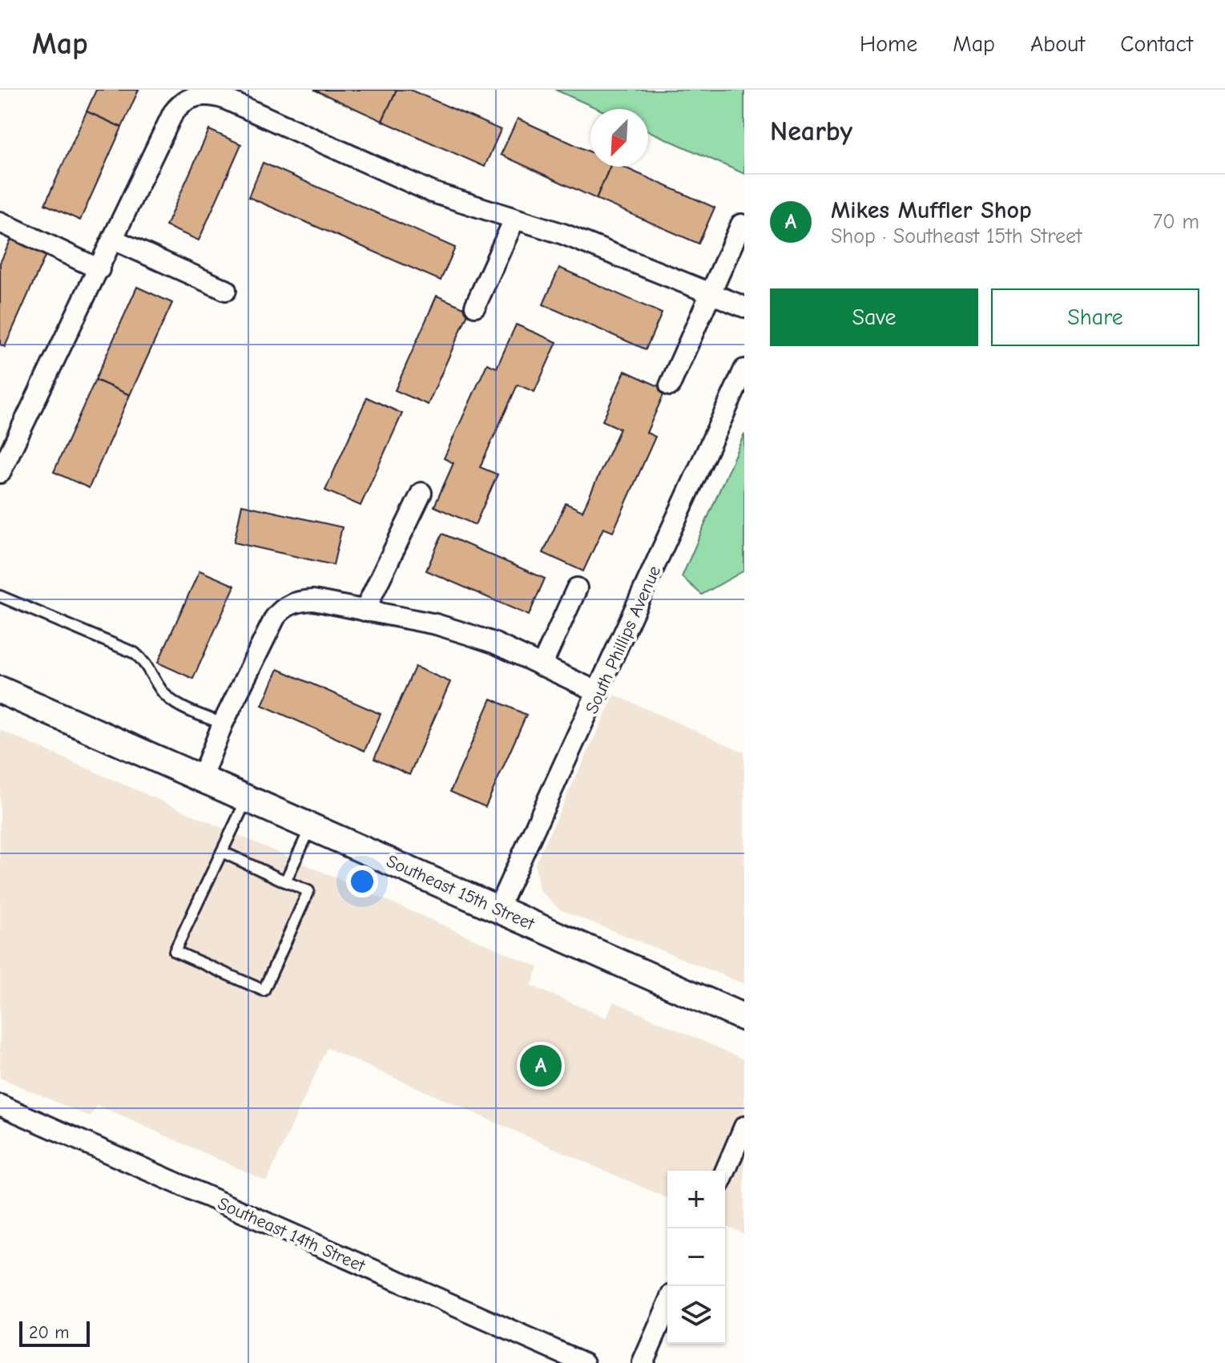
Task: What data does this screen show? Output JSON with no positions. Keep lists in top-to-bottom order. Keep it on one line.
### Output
{"streets":{"main road":["Southeast 15th Street"],"street":["South Phillips Avenue","Southeast 14th Street"]},"crossings":[["South Phillips Avenue","Southeast 15th Street"]],"scale_bar":"20 m","north":"bottom left","page":{"header":"Map","nav":["Home","Map","About","Contact"],"heading":"Nearby","list":[{"mark":"A","name":"Mikes Muffler Shop","note":"Shop · Southeast 15th Street","value":"70 m"}],"buttons":["Save","Share"],"pins":"A","map_buttons":["+","−"],"scale":"20 m"}}
